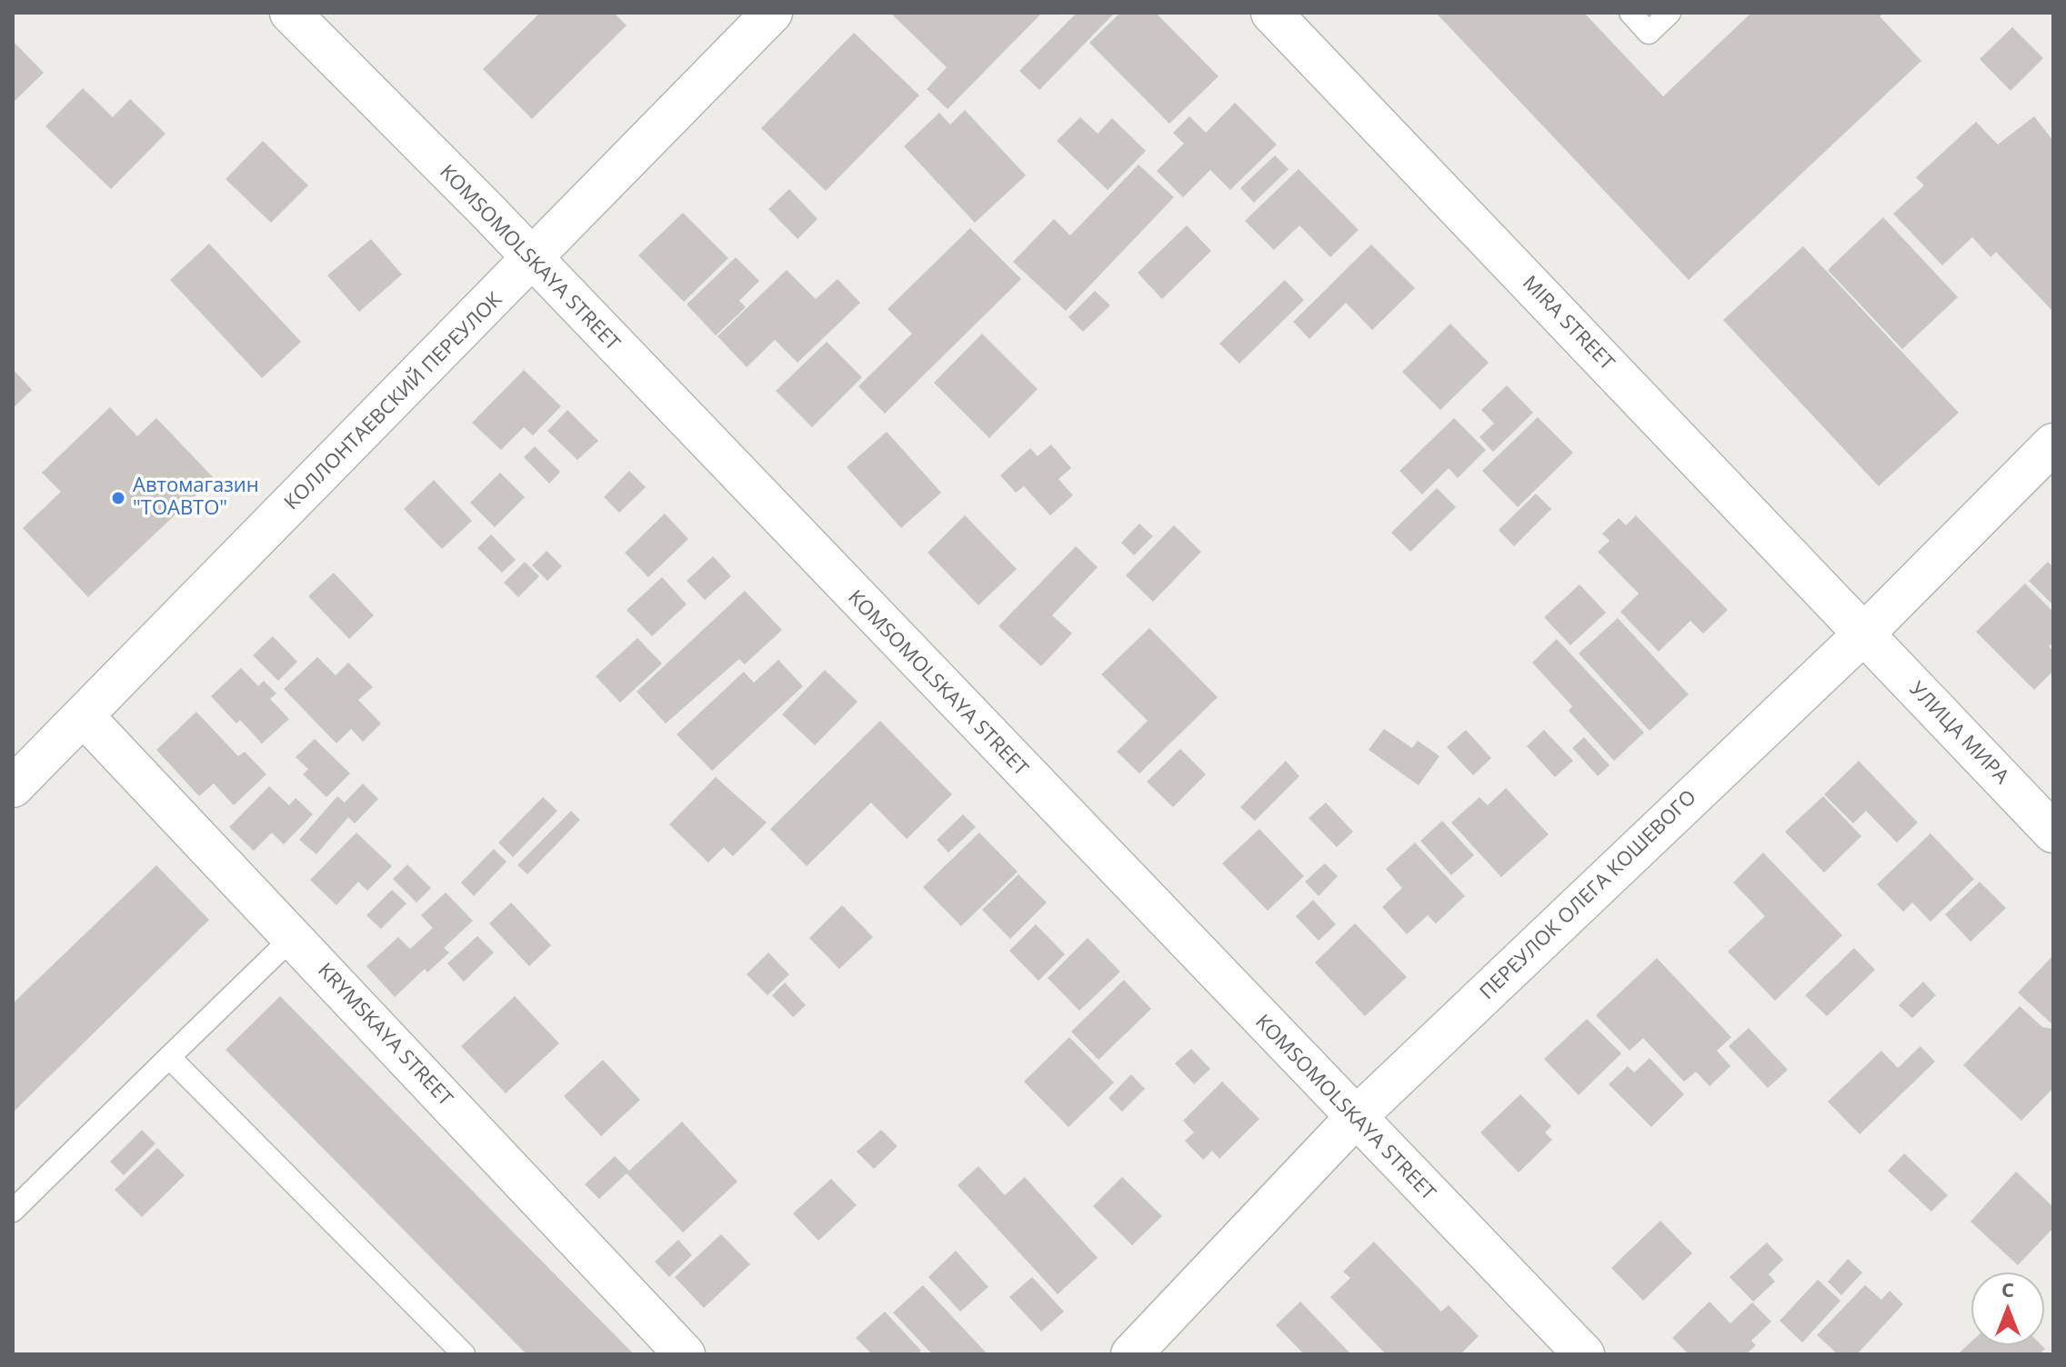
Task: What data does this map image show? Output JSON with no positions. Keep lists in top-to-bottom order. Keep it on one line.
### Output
{"streets":{"street":["KOMSOMOLSKAYA STREET","MIRA STREET","КОЛЛОНТАЕВСКИЙ ПЕРЕУЛОК","УЛИЦА МИРА","ПЕРЕУЛОК ОЛЕГА КОШЕВОГО","KRYMSKAYA STREET"]},"crossings":[["KOMSOMOLSKAYA STREET","КОЛЛОНТАЕВСКИЙ ПЕРЕУЛОК"],["KOMSOMOLSKAYA STREET","ПЕРЕУЛОК ОЛЕГА КОШЕВОГО"],["MIRA STREET","УЛИЦА МИРА"],["MIRA STREET","ПЕРЕУЛОК ОЛЕГА КОШЕВОГО"],["КОЛЛОНТАЕВСКИЙ ПЕРЕУЛОК","KRYMSKAYA STREET"],["УЛИЦА МИРА","ПЕРЕУЛОК ОЛЕГА КОШЕВОГО"]],"places":["Автомагазин \"ТОАВТО\""],"north":"top"}
